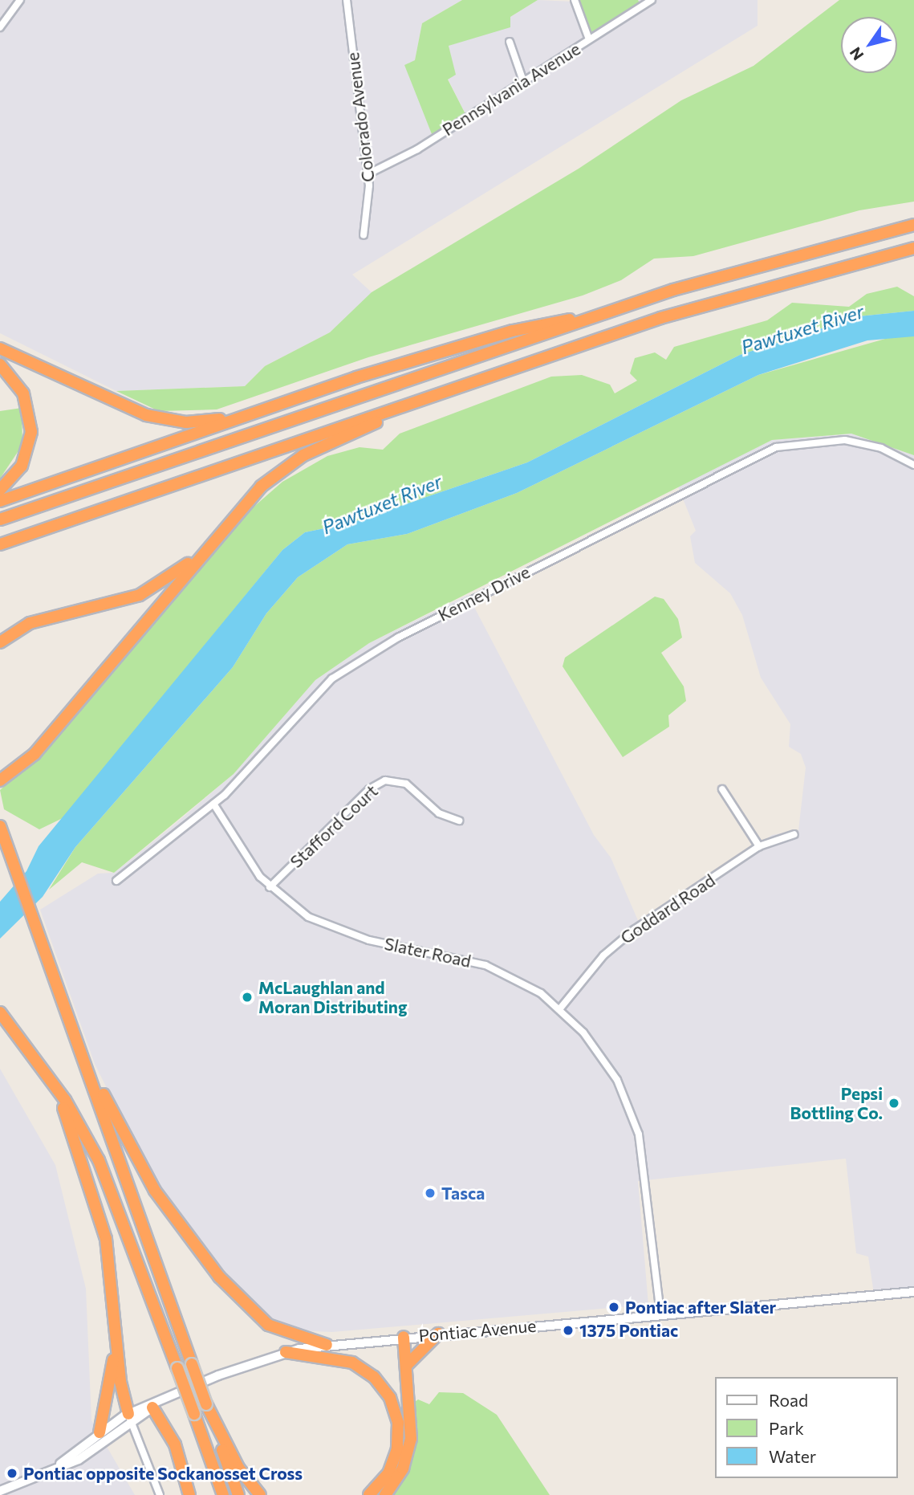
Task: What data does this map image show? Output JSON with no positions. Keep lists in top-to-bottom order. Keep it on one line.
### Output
{"streets":{"main road":["Pontiac Avenue"],"street":["Pennsylvania Avenue","Colorado Avenue","Kenney Drive","Stafford Court","Goddard Road","Slater Road"]},"crossings":[["Pennsylvania Avenue","Colorado Avenue"],["Kenney Drive","Slater Road"],["Stafford Court","Slater Road"],["Goddard Road","Slater Road"],["Slater Road","Pontiac Avenue"]],"water":["Pawtuxet River"],"places":["McLaughlan and Moran Distributing","Pepsi Bottling Co.","Tasca","Pontiac after Slater","1375 Pontiac","Pontiac opposite Sockanosset Cross"],"legend":["Road","Park","Water"],"north":"bottom left"}
